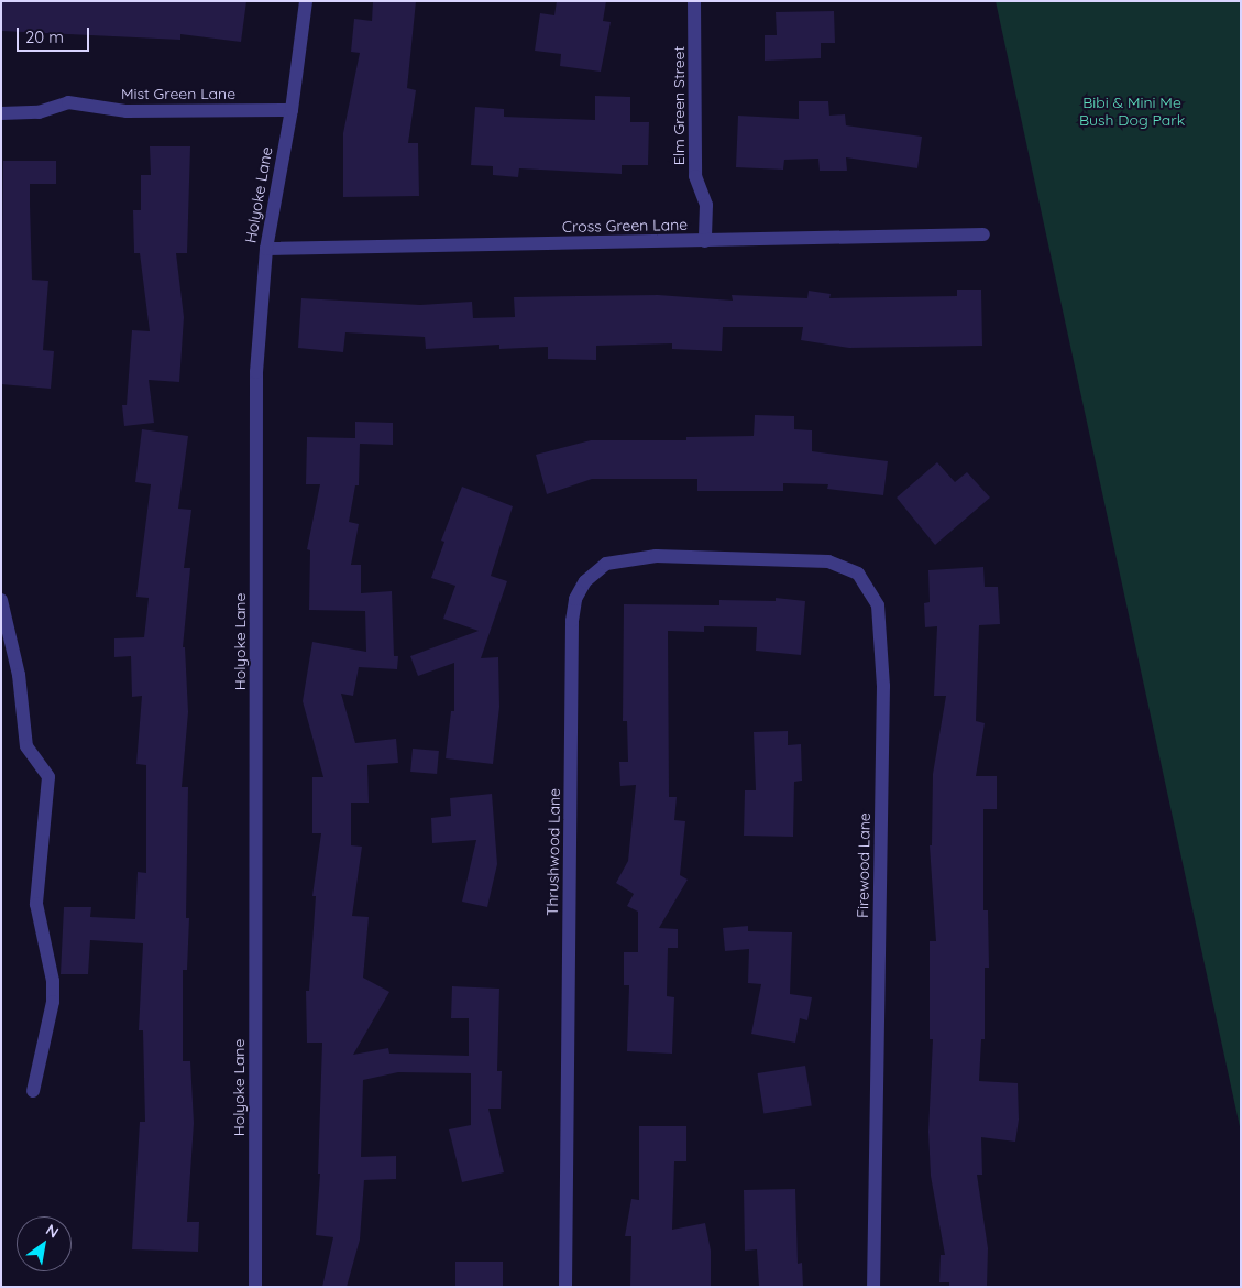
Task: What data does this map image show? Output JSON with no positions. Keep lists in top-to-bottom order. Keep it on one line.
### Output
{"streets":{"street":["Mist Green Lane","Elm Green Street","Holyoke Lane","Cross Green Lane","Thrushwood Lane","Firewood Lane"]},"crossings":[["Mist Green Lane","Holyoke Lane"],["Elm Green Street","Cross Green Lane"],["Holyoke Lane","Cross Green Lane"],["Thrushwood Lane","Firewood Lane"]],"parks":["Bibi & Mini Me Bush Dog Park"],"scale_bar":"20 m","north":"top right"}
